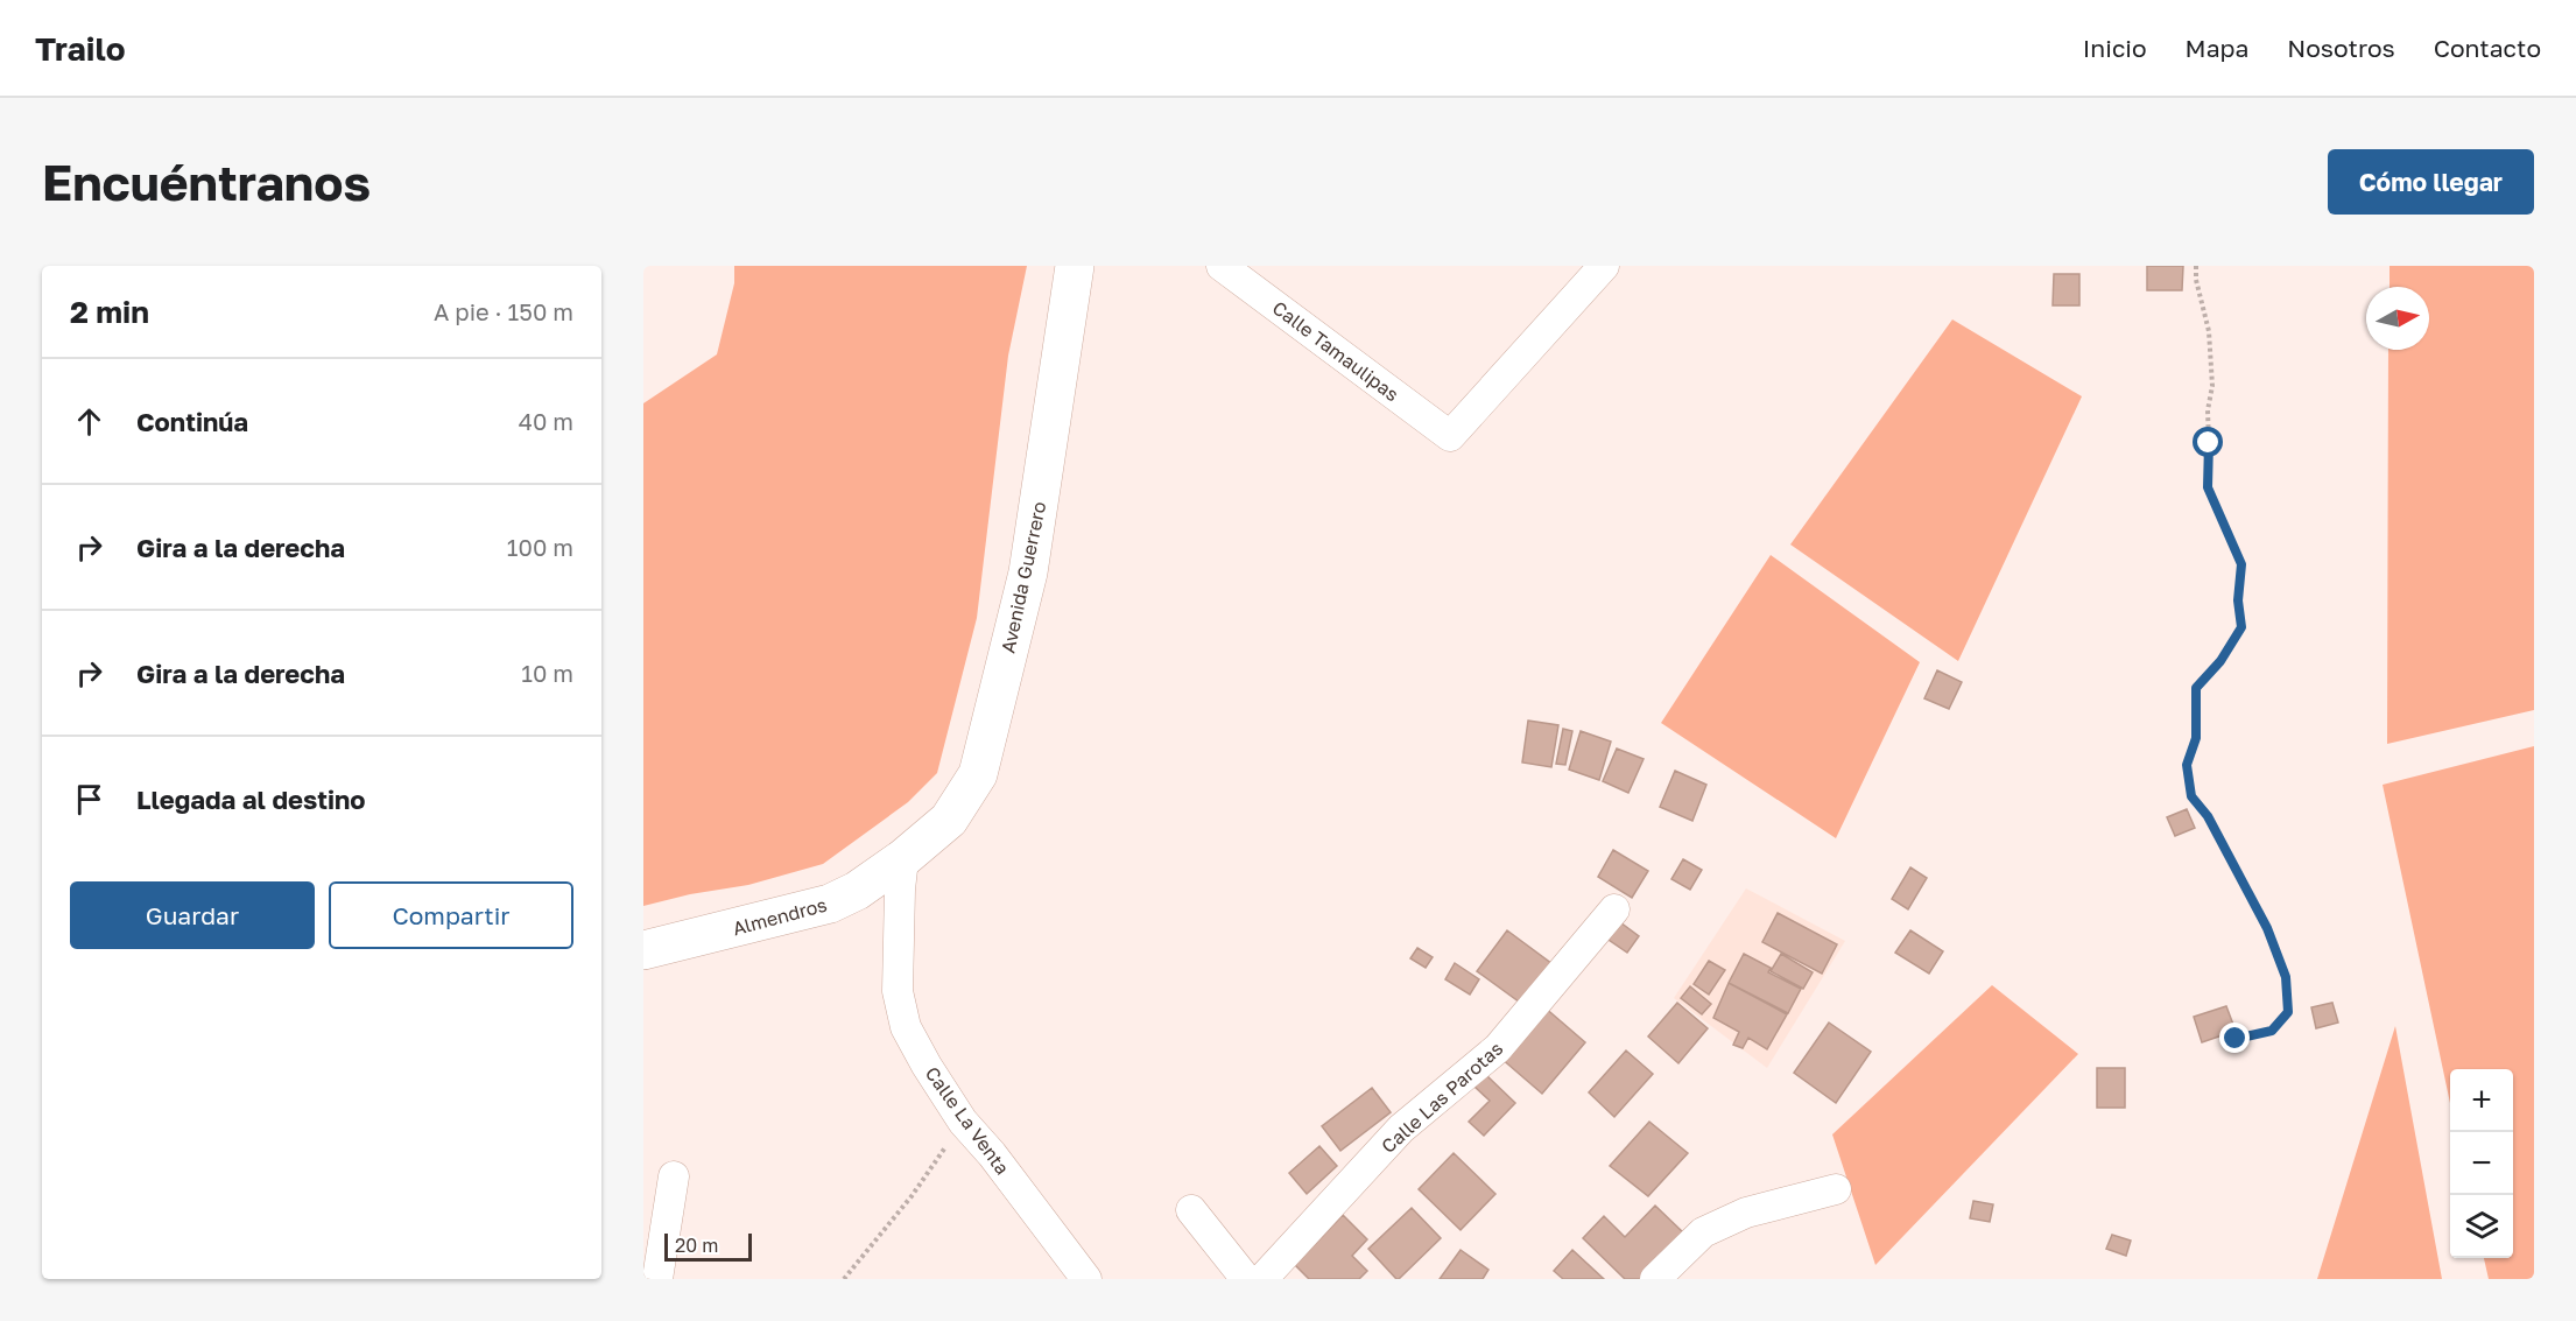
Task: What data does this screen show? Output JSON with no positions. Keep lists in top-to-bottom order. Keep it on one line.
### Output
{"streets":{"street":["Calle Tamaulipas","Avenida Guerrero","Almendros","Calle Las Parotas","Calle La Venta"]},"crossings":[["Avenida Guerrero","Almendros"],["Avenida Guerrero","Calle La Venta"],["Almendros","Calle La Venta"]],"scale_bar":"20 m","north":"right","page":{"header":"Trailo","nav":["Inicio","Mapa","Nosotros","Contacto"],"buttons":["Cómo llegar",["Guardar","Compartir"]],"title":"Encuéntranos","heading":["2 min","A pie · 150 m"],"list":[["Continúa","40 m"],["Gira a la derecha","100 m"],["Gira a la derecha","10 m"],"Llegada al destino"],"map_buttons":["+","−"],"scale":"20 m"}}
